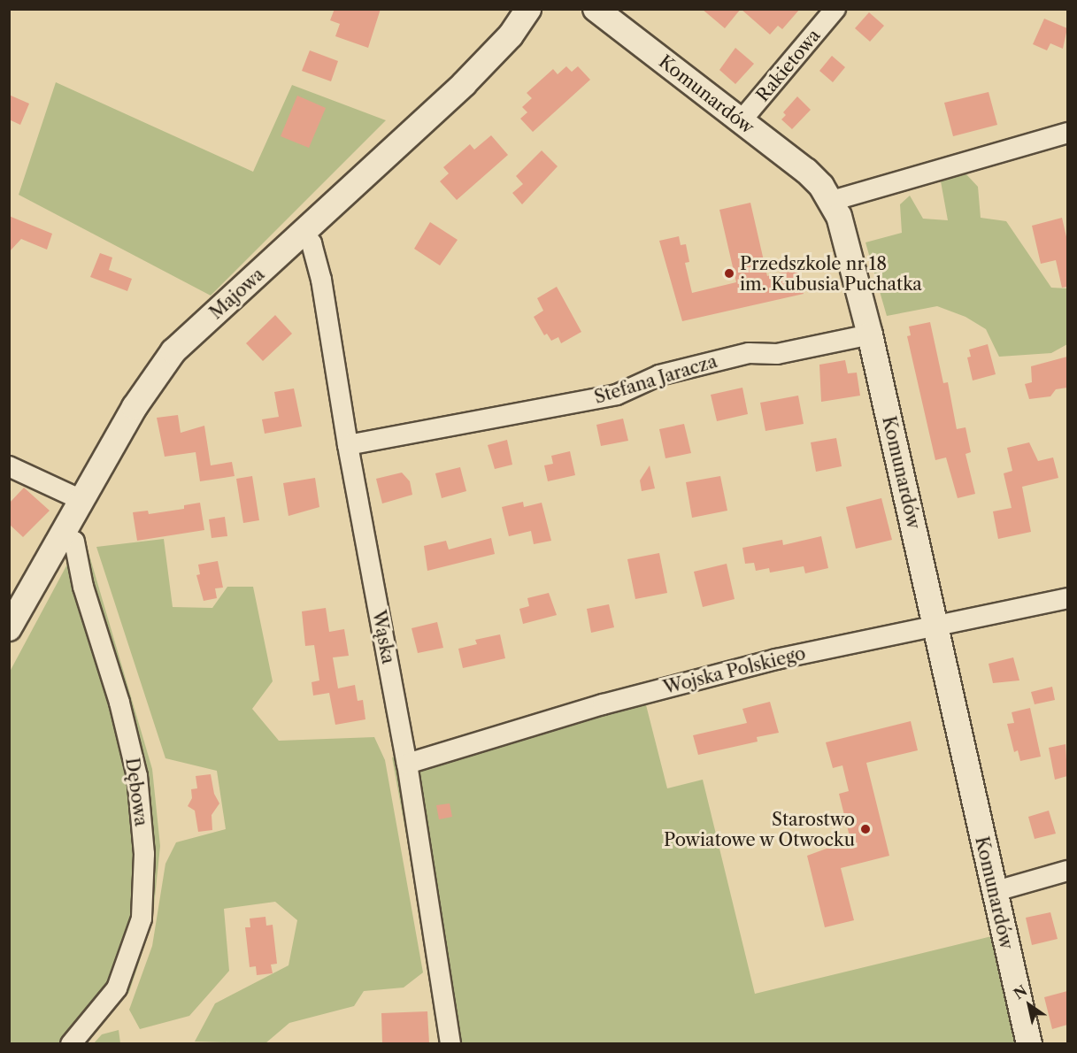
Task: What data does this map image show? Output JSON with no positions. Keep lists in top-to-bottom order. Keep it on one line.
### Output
{"streets":{"street":["Rakietowa","Komunardów","Majowa","Stefana Jaracza","Wąska","Wojska Polskiego","Dębowa"]},"crossings":[["Rakietowa","Komunardów"],["Komunardów","Stefana Jaracza"],["Komunardów","Wojska Polskiego"],["Majowa","Wąska"],["Majowa","Dębowa"],["Stefana Jaracza","Wąska"],["Wąska","Wojska Polskiego"]],"places":["Przedszkole nr 18 im. Kubusia Puchatka","Starostwo Powiatowe w Otwocku"],"north":"top left"}
